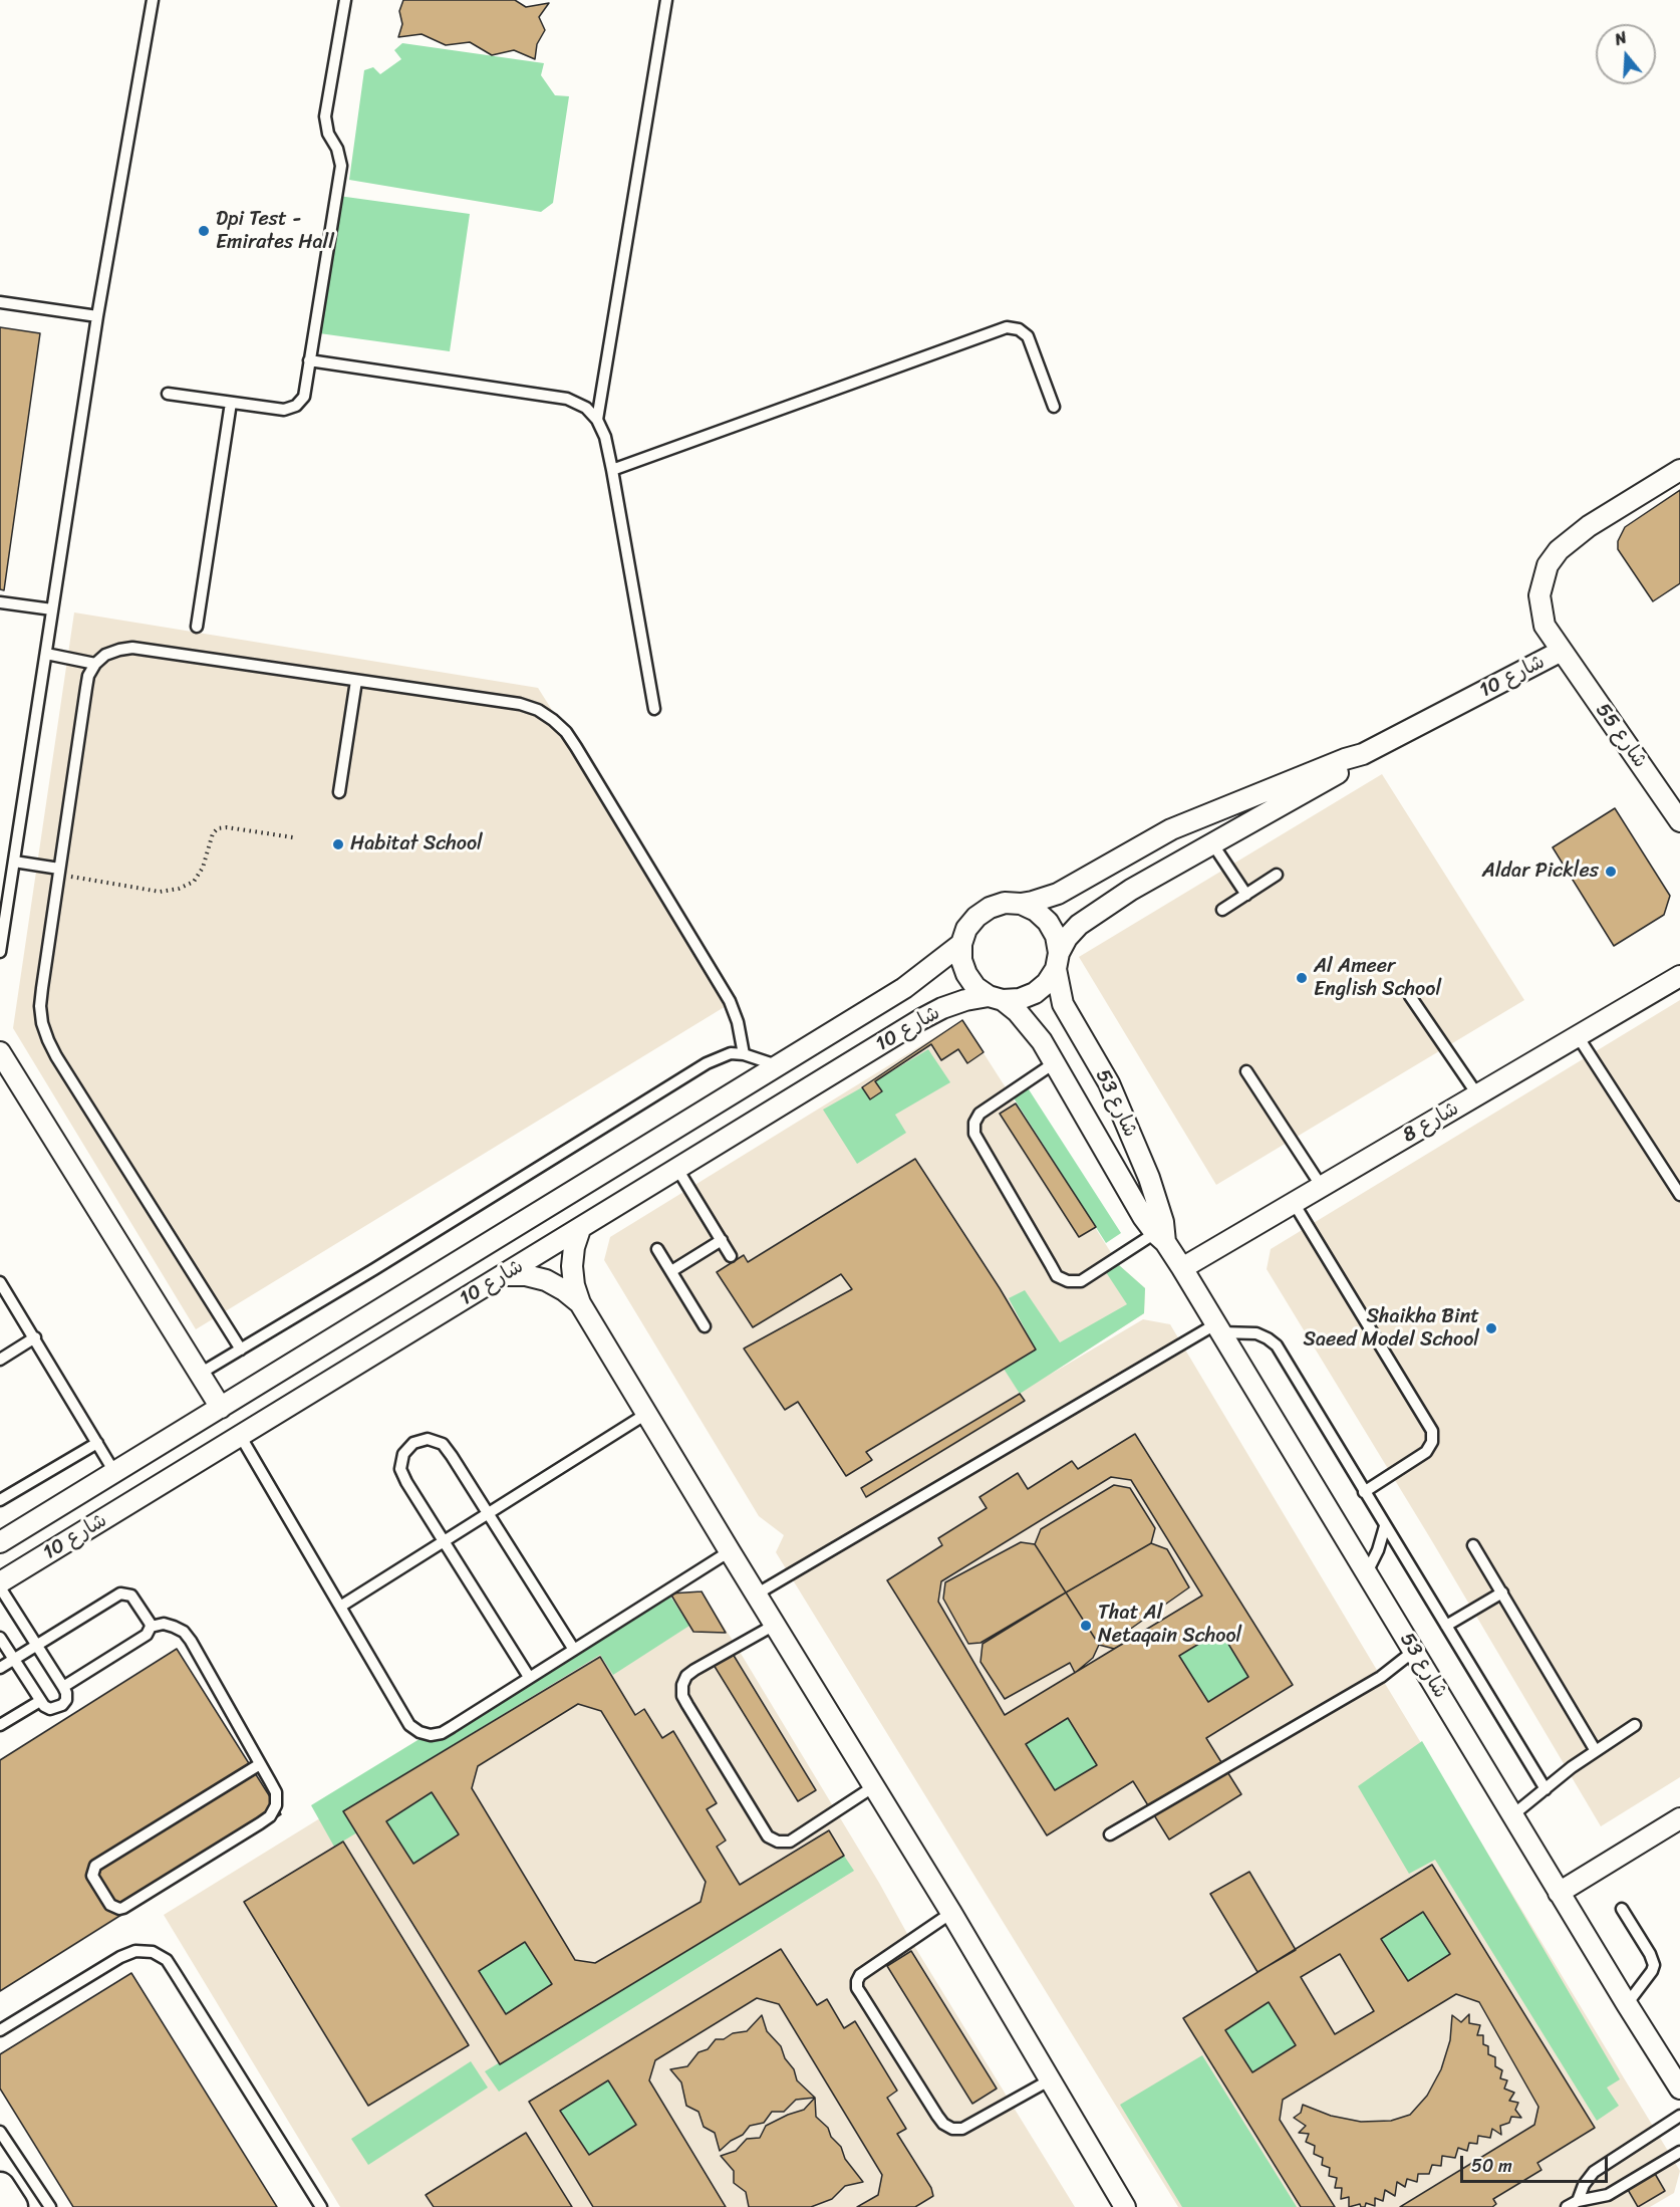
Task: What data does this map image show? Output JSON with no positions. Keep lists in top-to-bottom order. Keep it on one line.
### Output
{"streets":{"street":["شارع 10","شارع 55","شارع 53","شارع 8"]},"crossings":[["شارع 10","شارع 55"],["شارع 10","شارع 53"],["شارع 53","شارع 8"]],"places":["Dpi Test - Emirates Hall","Habitat School","Aldar Pickles","Al Ameer English School","Shaikha Bint Saeed Model School","That Al Netaqain School"],"scale_bar":"50 m","north":"top"}
